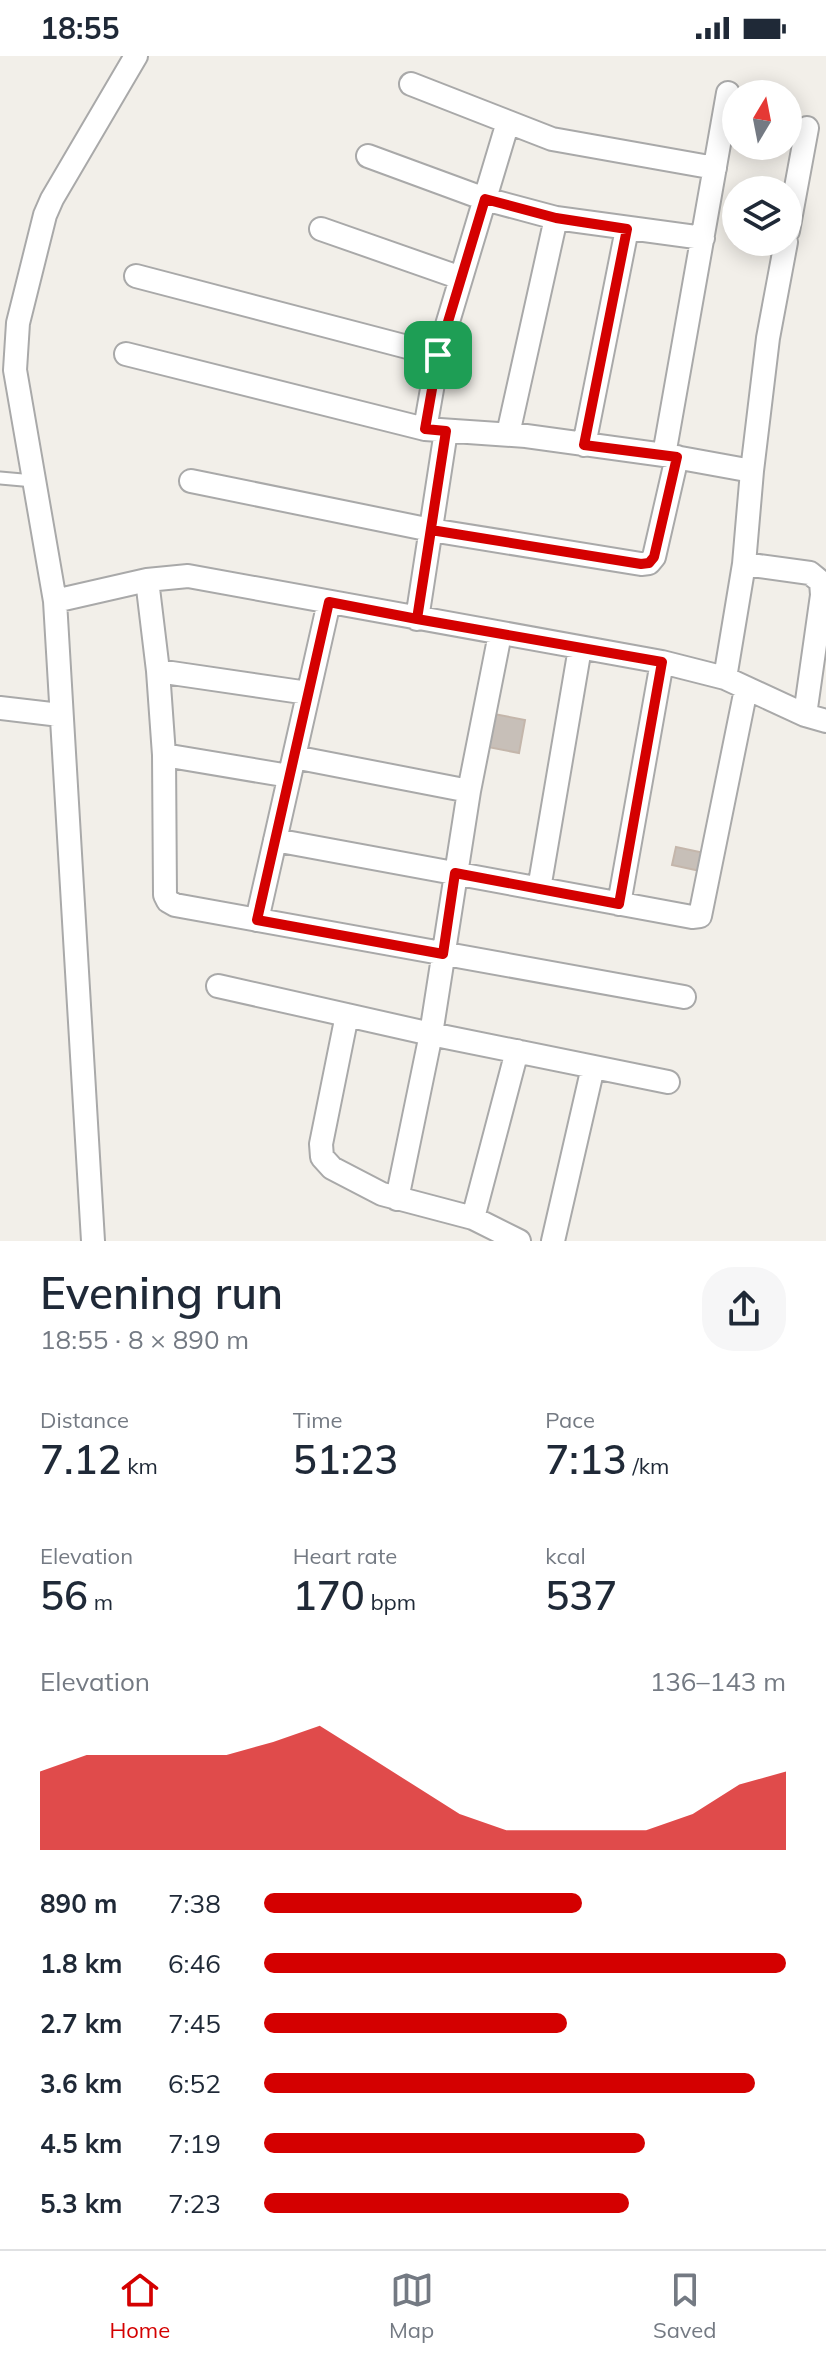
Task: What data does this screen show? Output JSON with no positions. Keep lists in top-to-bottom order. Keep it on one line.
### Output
{"north":"top","page":{"status":"18:55","heading":["Evening run","18:55 · 8 × 890 m"],"stats":[["Distance","7.12 km"],["Time","51:23"],["Pace","7:13 /km"],["Elevation","56 m"],["Heart rate","170 bpm"],["kcal","537"]],"chart":["Elevation","136–143 m"],"list":[{"name":"890 m","note":"7:38"},{"name":"1.8 km","note":"6:46"},{"name":"2.7 km","note":"7:45"},{"name":"3.6 km","note":"6:52"},{"name":"4.5 km","note":"7:19"},{"name":"5.3 km","note":"7:23"}],"tabs":["Home","Map","Saved"]}}
